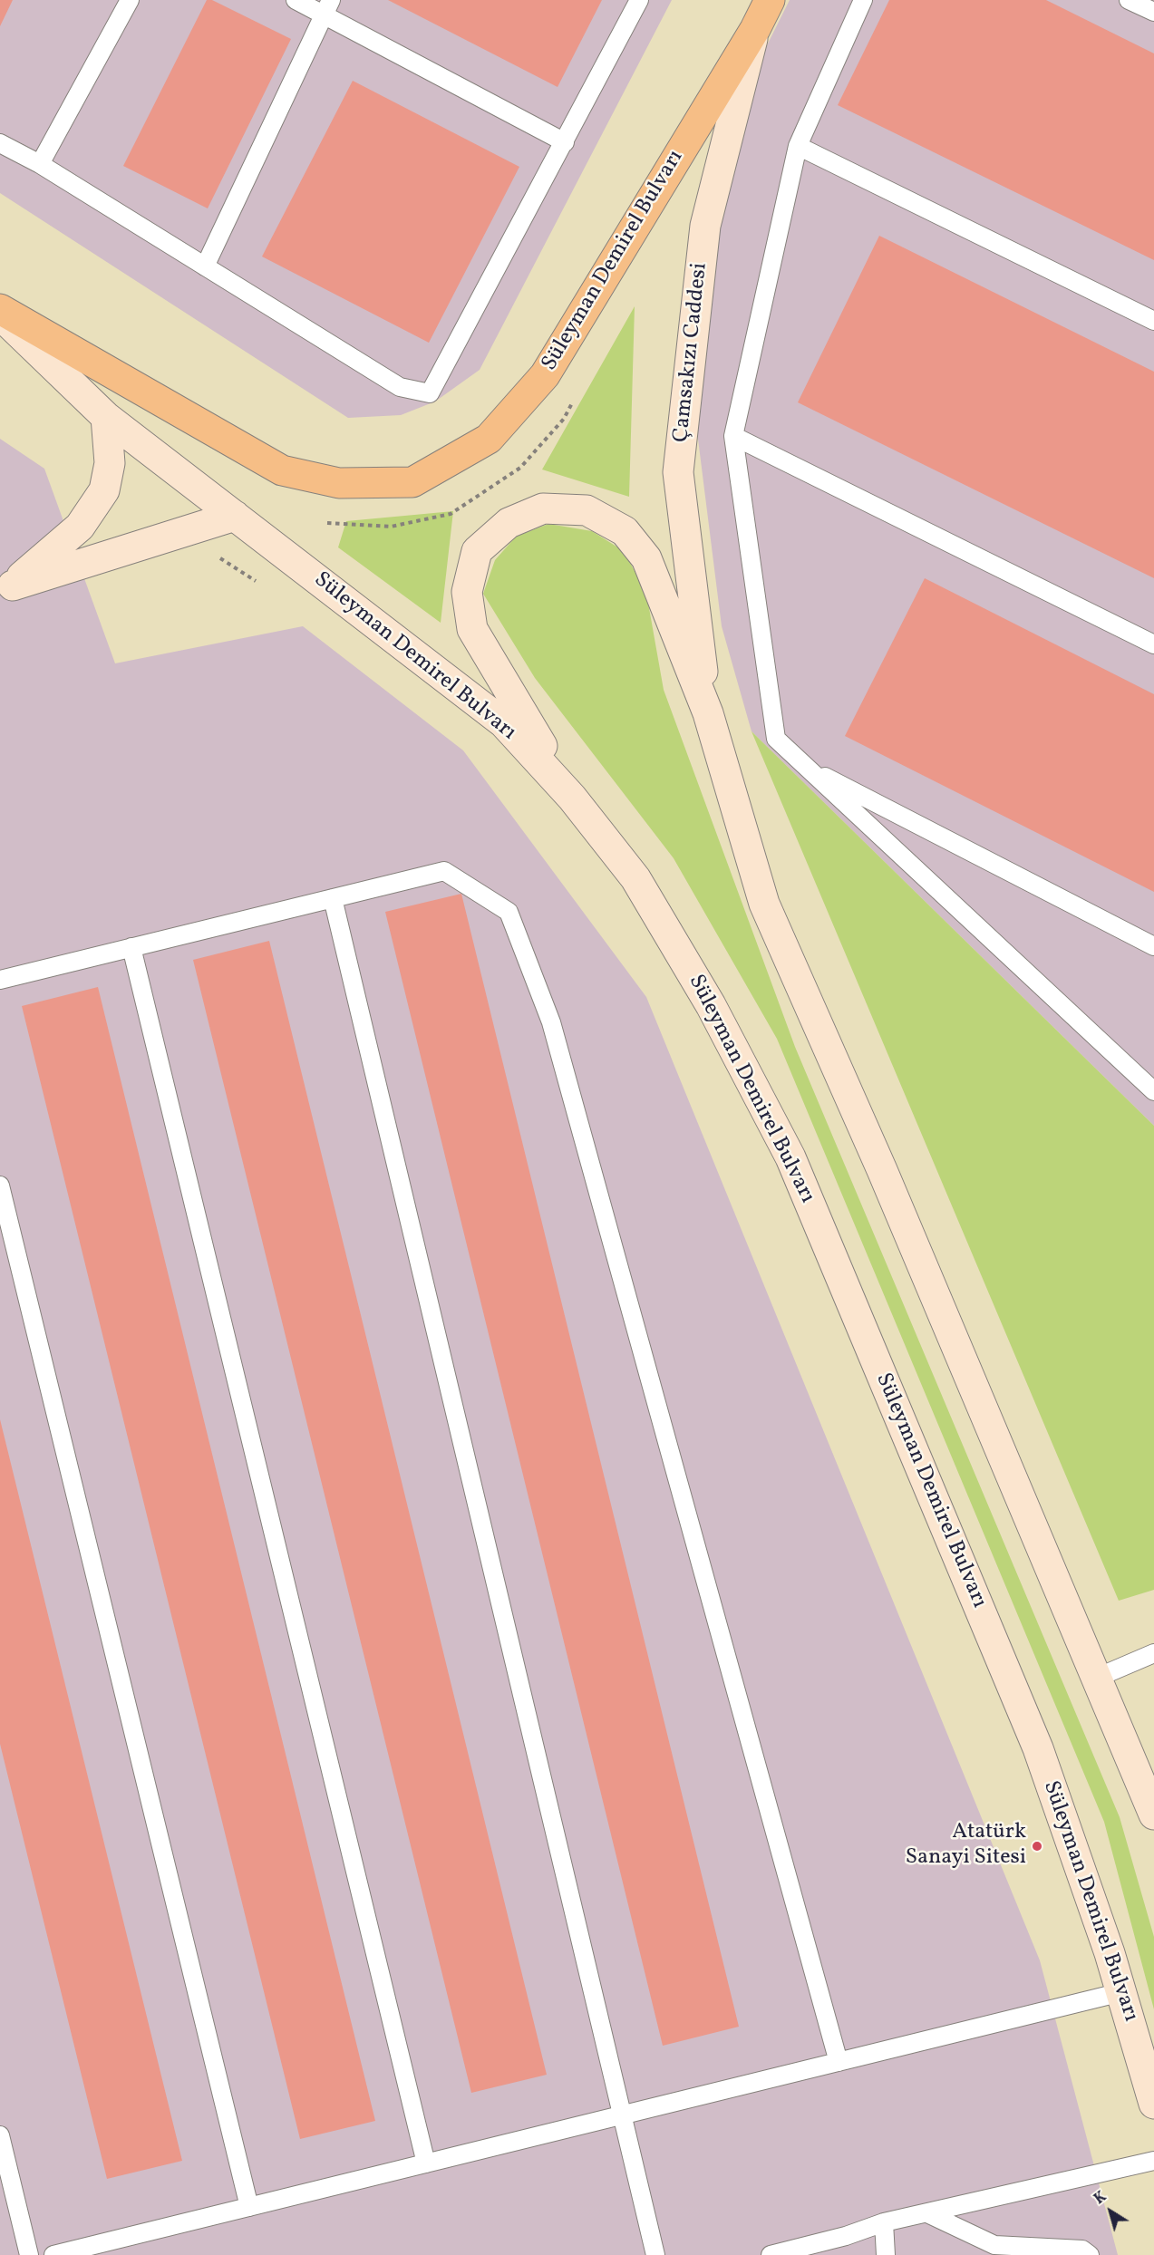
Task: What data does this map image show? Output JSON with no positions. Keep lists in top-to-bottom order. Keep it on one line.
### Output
{"streets":{"main road":["Süleyman Demirel Bulvarı","Çamsakızı Caddesi"]},"crossings":[["Süleyman Demirel Bulvarı","Çamsakızı Caddesi"]],"places":["Atatürk Sanayi Sitesi"],"north":"top left"}
